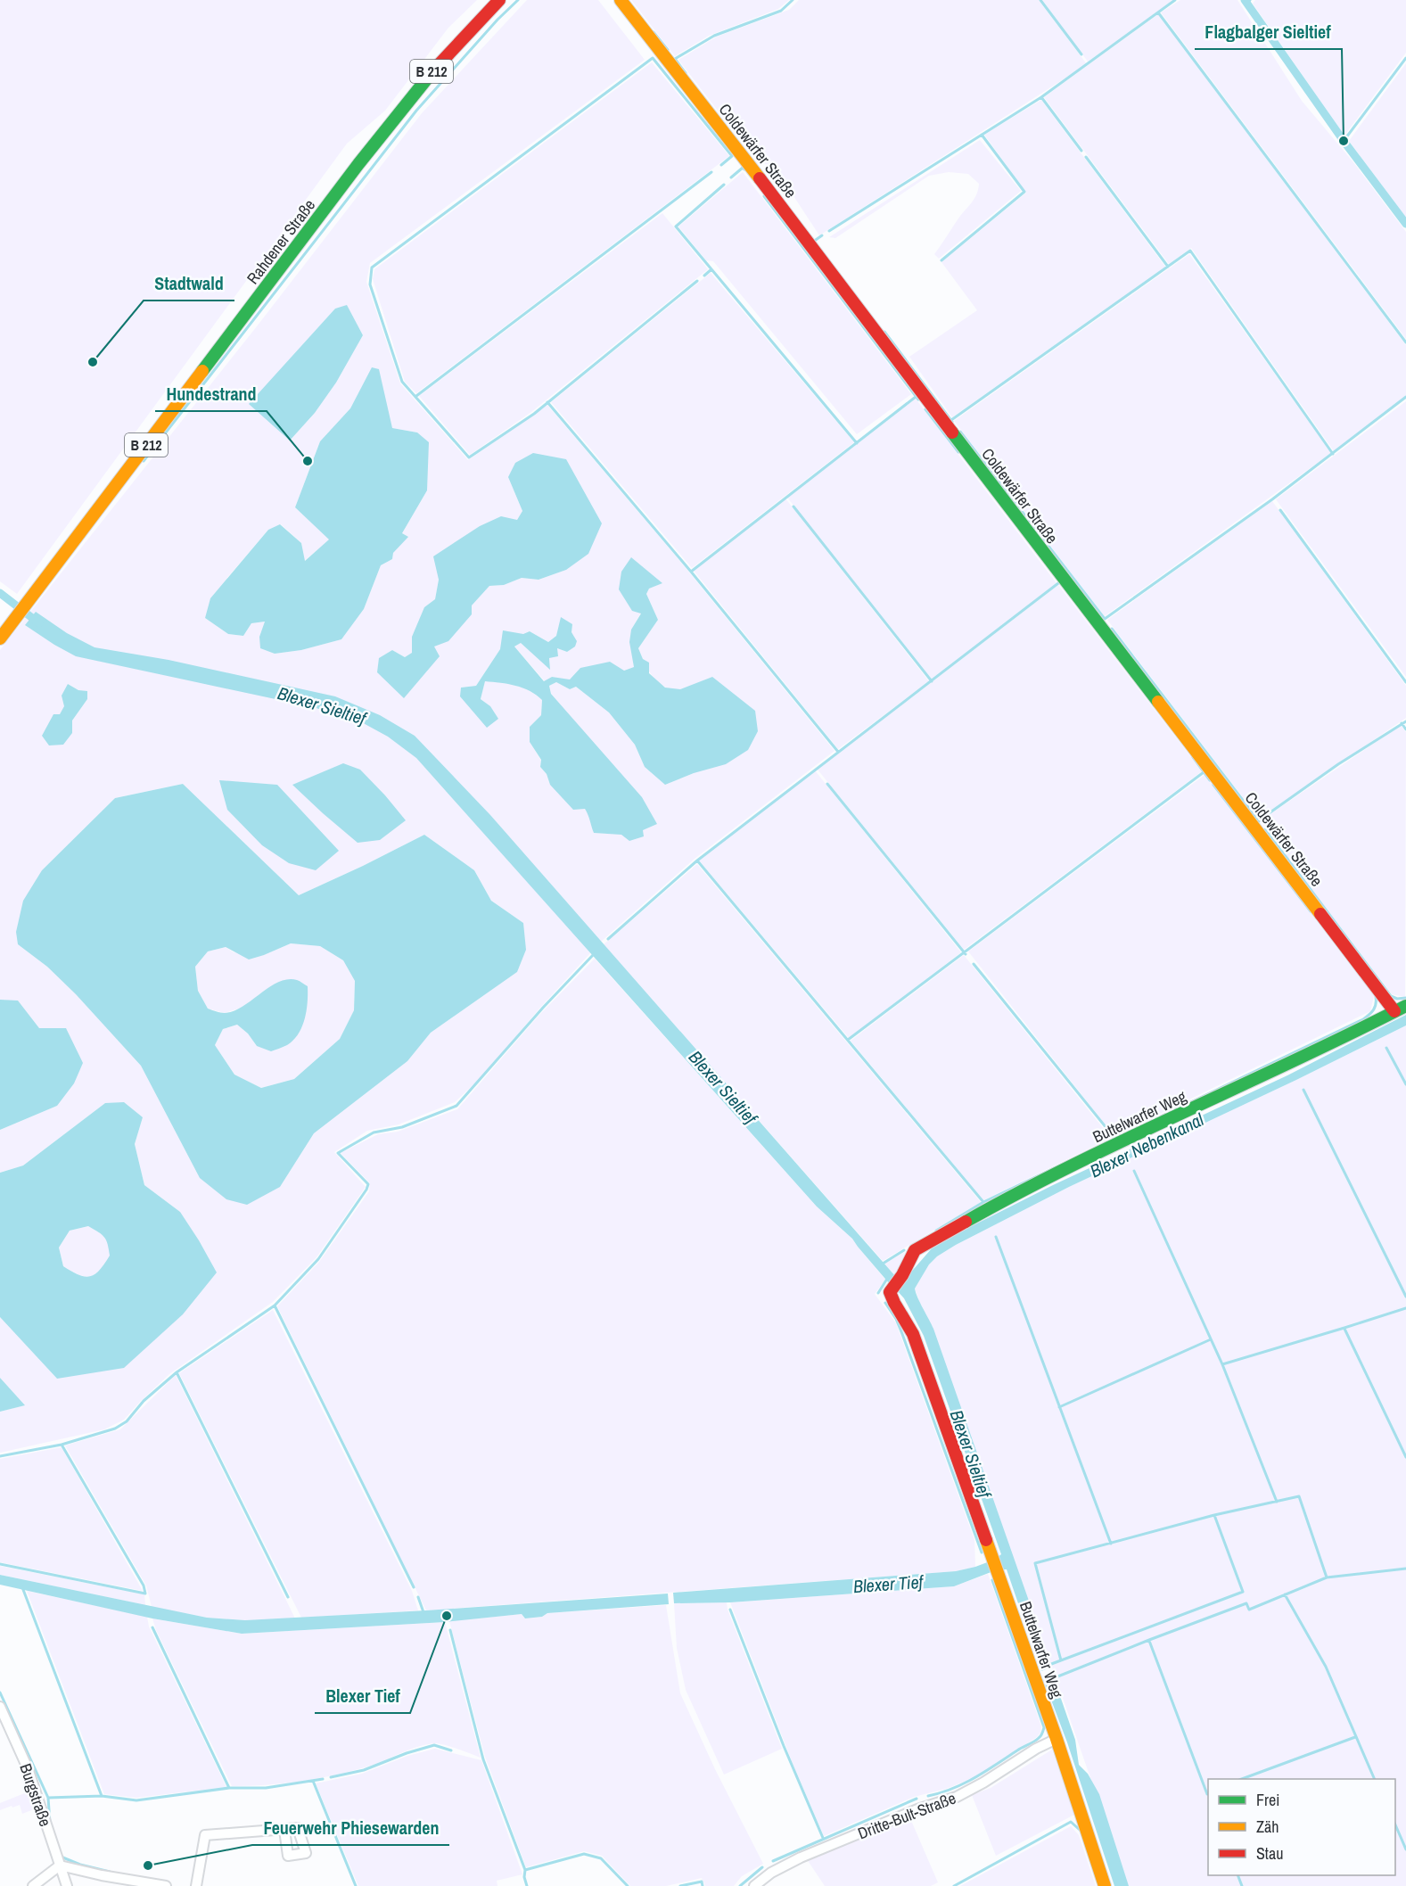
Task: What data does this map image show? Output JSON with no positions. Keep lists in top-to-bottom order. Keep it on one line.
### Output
{"streets":{"street":["B 212","Coldewärfer Straße","Rahdener Straße","Buttelwarfer Weg","Burgstraße","Dritte-Bult-Straße"]},"crossings":[["Coldewärfer Straße","Buttelwarfer Weg"],["Buttelwarfer Weg","Dritte-Bult-Straße"]],"water":["Blexer Sieltief","Blexer Nebenkanal","Blexer Tief"],"places":["Flagbalger Sieltief","Stadtwald","Hundestrand","Blexer Tief","Feuerwehr Phiesewarden"],"legend":["Frei","Zäh","Stau"]}
